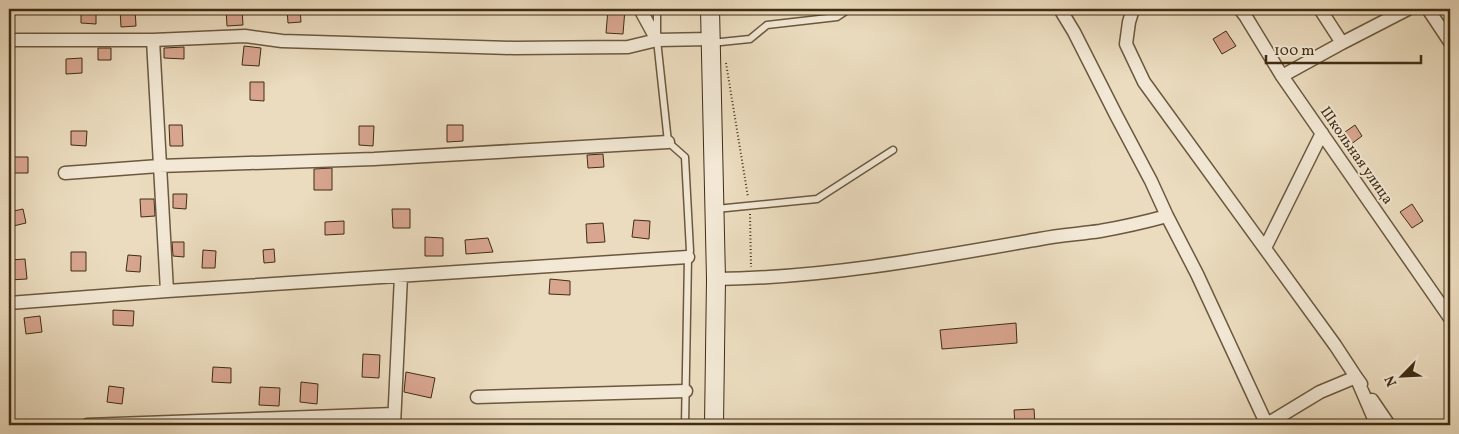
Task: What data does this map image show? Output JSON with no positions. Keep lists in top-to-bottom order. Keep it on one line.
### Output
{"streets":{"street":["Школьная улица"]},"scale_bar":"100 m","north":"bottom left"}
